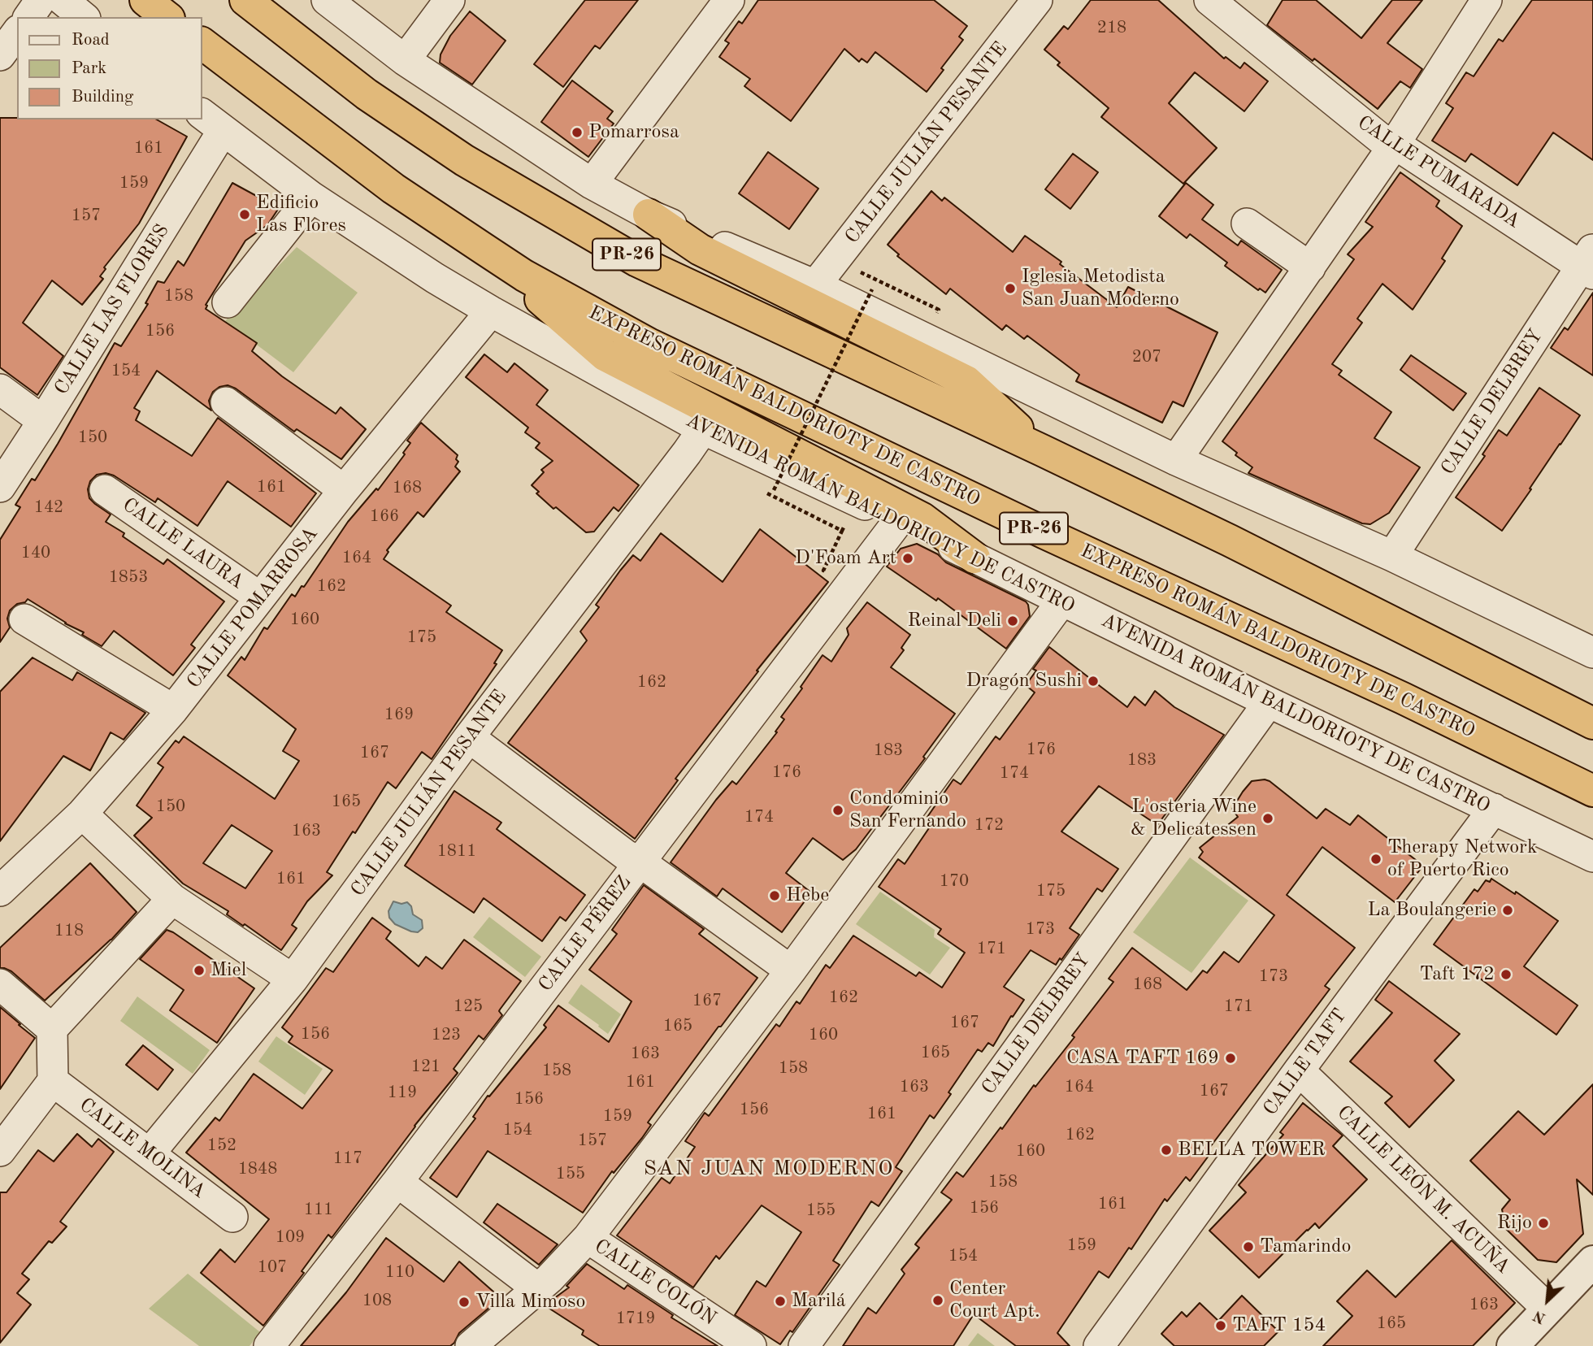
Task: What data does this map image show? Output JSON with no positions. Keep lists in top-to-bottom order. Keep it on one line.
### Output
{"streets":{"highway":["PR-26","EXPRESO ROMÁN BALDORIOTY DE CASTRO"],"street":["CALLE JULIÁN PESANTE","CALLE PUMARADA","CALLE LAS FLORES","CALLE DELBREY","AVENIDA ROMÁN BALDORIOTY DE CASTRO","CALLE LAURA","CALLE POMARROSA","CALLE PÉREZ","CALLE TAFT","CALLE MOLINA","CALLE LEÓN M. ACUÑA","CALLE COLÓN"]},"crossings":[["CALLE JULIÁN PESANTE","AVENIDA ROMÁN BALDORIOTY DE CASTRO"],["CALLE JULIÁN PESANTE","CALLE MOLINA"],["CALLE PUMARADA","CALLE DELBREY"],["CALLE LAS FLORES","AVENIDA ROMÁN BALDORIOTY DE CASTRO"],["CALLE DELBREY","AVENIDA ROMÁN BALDORIOTY DE CASTRO"],["AVENIDA ROMÁN BALDORIOTY DE CASTRO","CALLE POMARROSA"],["AVENIDA ROMÁN BALDORIOTY DE CASTRO","CALLE PÉREZ"],["AVENIDA ROMÁN BALDORIOTY DE CASTRO","CALLE TAFT"],["CALLE LAURA","CALLE POMARROSA"],["CALLE TAFT","CALLE LEÓN M. ACUÑA"]],"districts":["SAN JUAN MODERNO"],"places":["Pomarrosa","Edificio Las Flores","Iglesia Metodista San Juan Moderno","D'Foam Art","Reinal Deli","Dragón Sushi","Condominio San Fernando","L'osteria Wine & Delicatessen","Therapy Network of Puerto Rico","Hebe","La Boulangerie","Miel","Taft 172","CASA TAFT 169","BELLA TOWER","Rijo","Tamarindo","Center Court Apt.","Marilá","Villa Mimoso","TAFT 154"],"house_numbers":["218","161","159","157","158","156","207","154","150","161","168","142","166","140","164","1853","162","160","175","162","169","176","183","167","183","176","174","165","150","174","172","163","1811","161","170","175","173","118","171","173","168","162","167","125","171","167","165","156","123","160","165","163","121","158","158","161","163","164","167","119","156","156","161","159","154","162","157","152","160","117","1848","155","158","161","156","111","155","109","159","154","107","110","108","163","1719","165"],"legend":["Road","Park","Building"],"north":"bottom left"}
